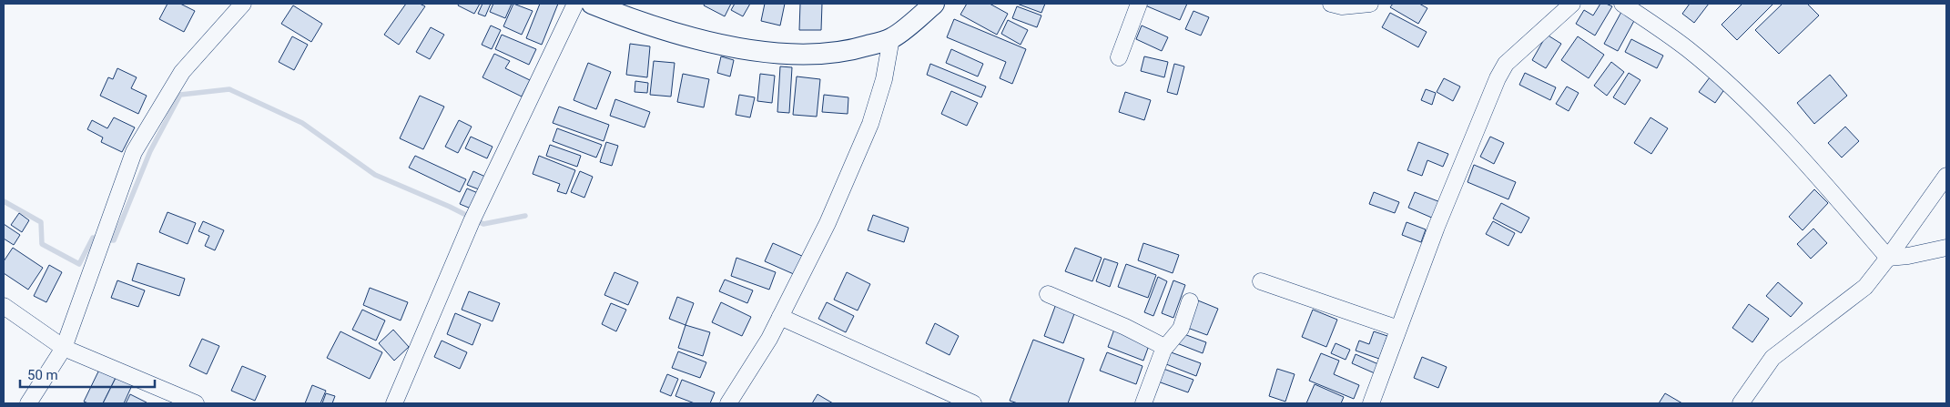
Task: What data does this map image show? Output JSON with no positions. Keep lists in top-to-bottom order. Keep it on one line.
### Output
{"scale_bar":"50 m"}
